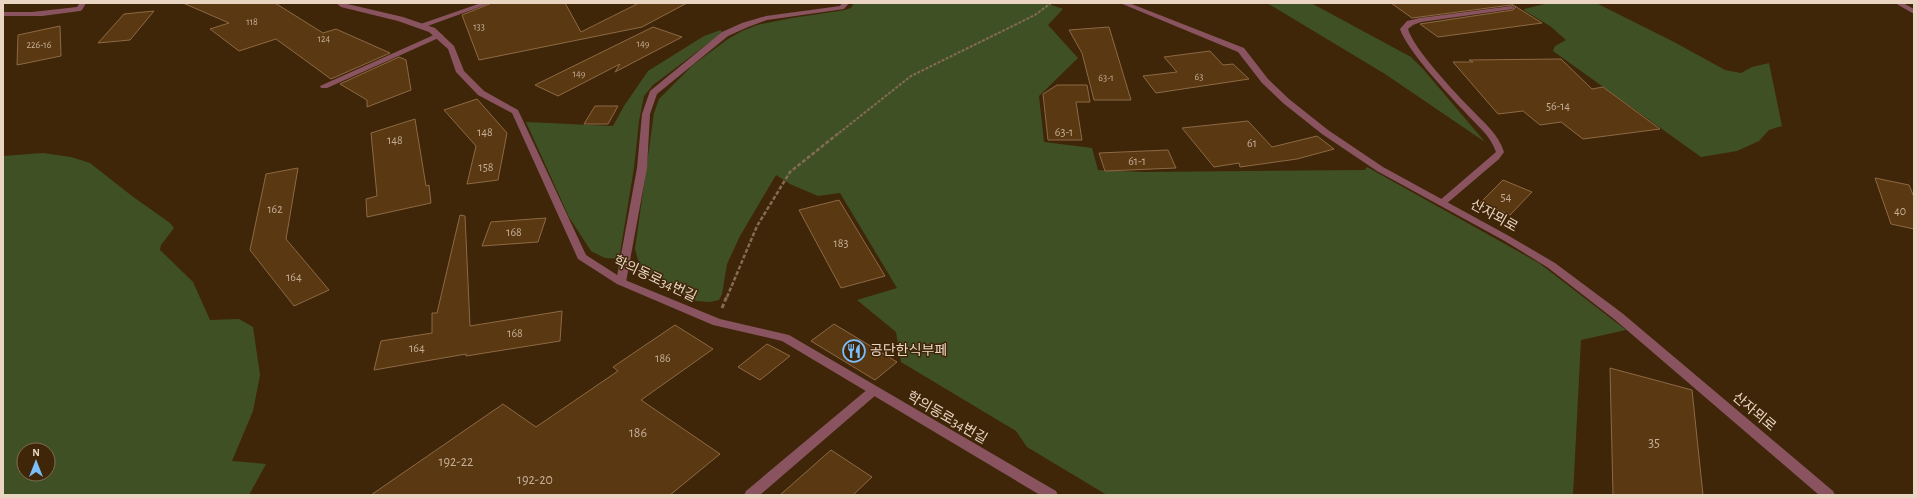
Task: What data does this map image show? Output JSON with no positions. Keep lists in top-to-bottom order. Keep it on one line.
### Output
{"streets":{"street":["산자뫼로","학의동로34번길"]},"places":{"restaurant":["공단한식부페"]},"house_numbers":["118","133","124","149","226-16","149","63","63-1","56-14","148","63-1","148","61","61-1","158","54","162","40","168","183","164","168","164","186","186","35","192-22","192-20"],"north":"top"}
